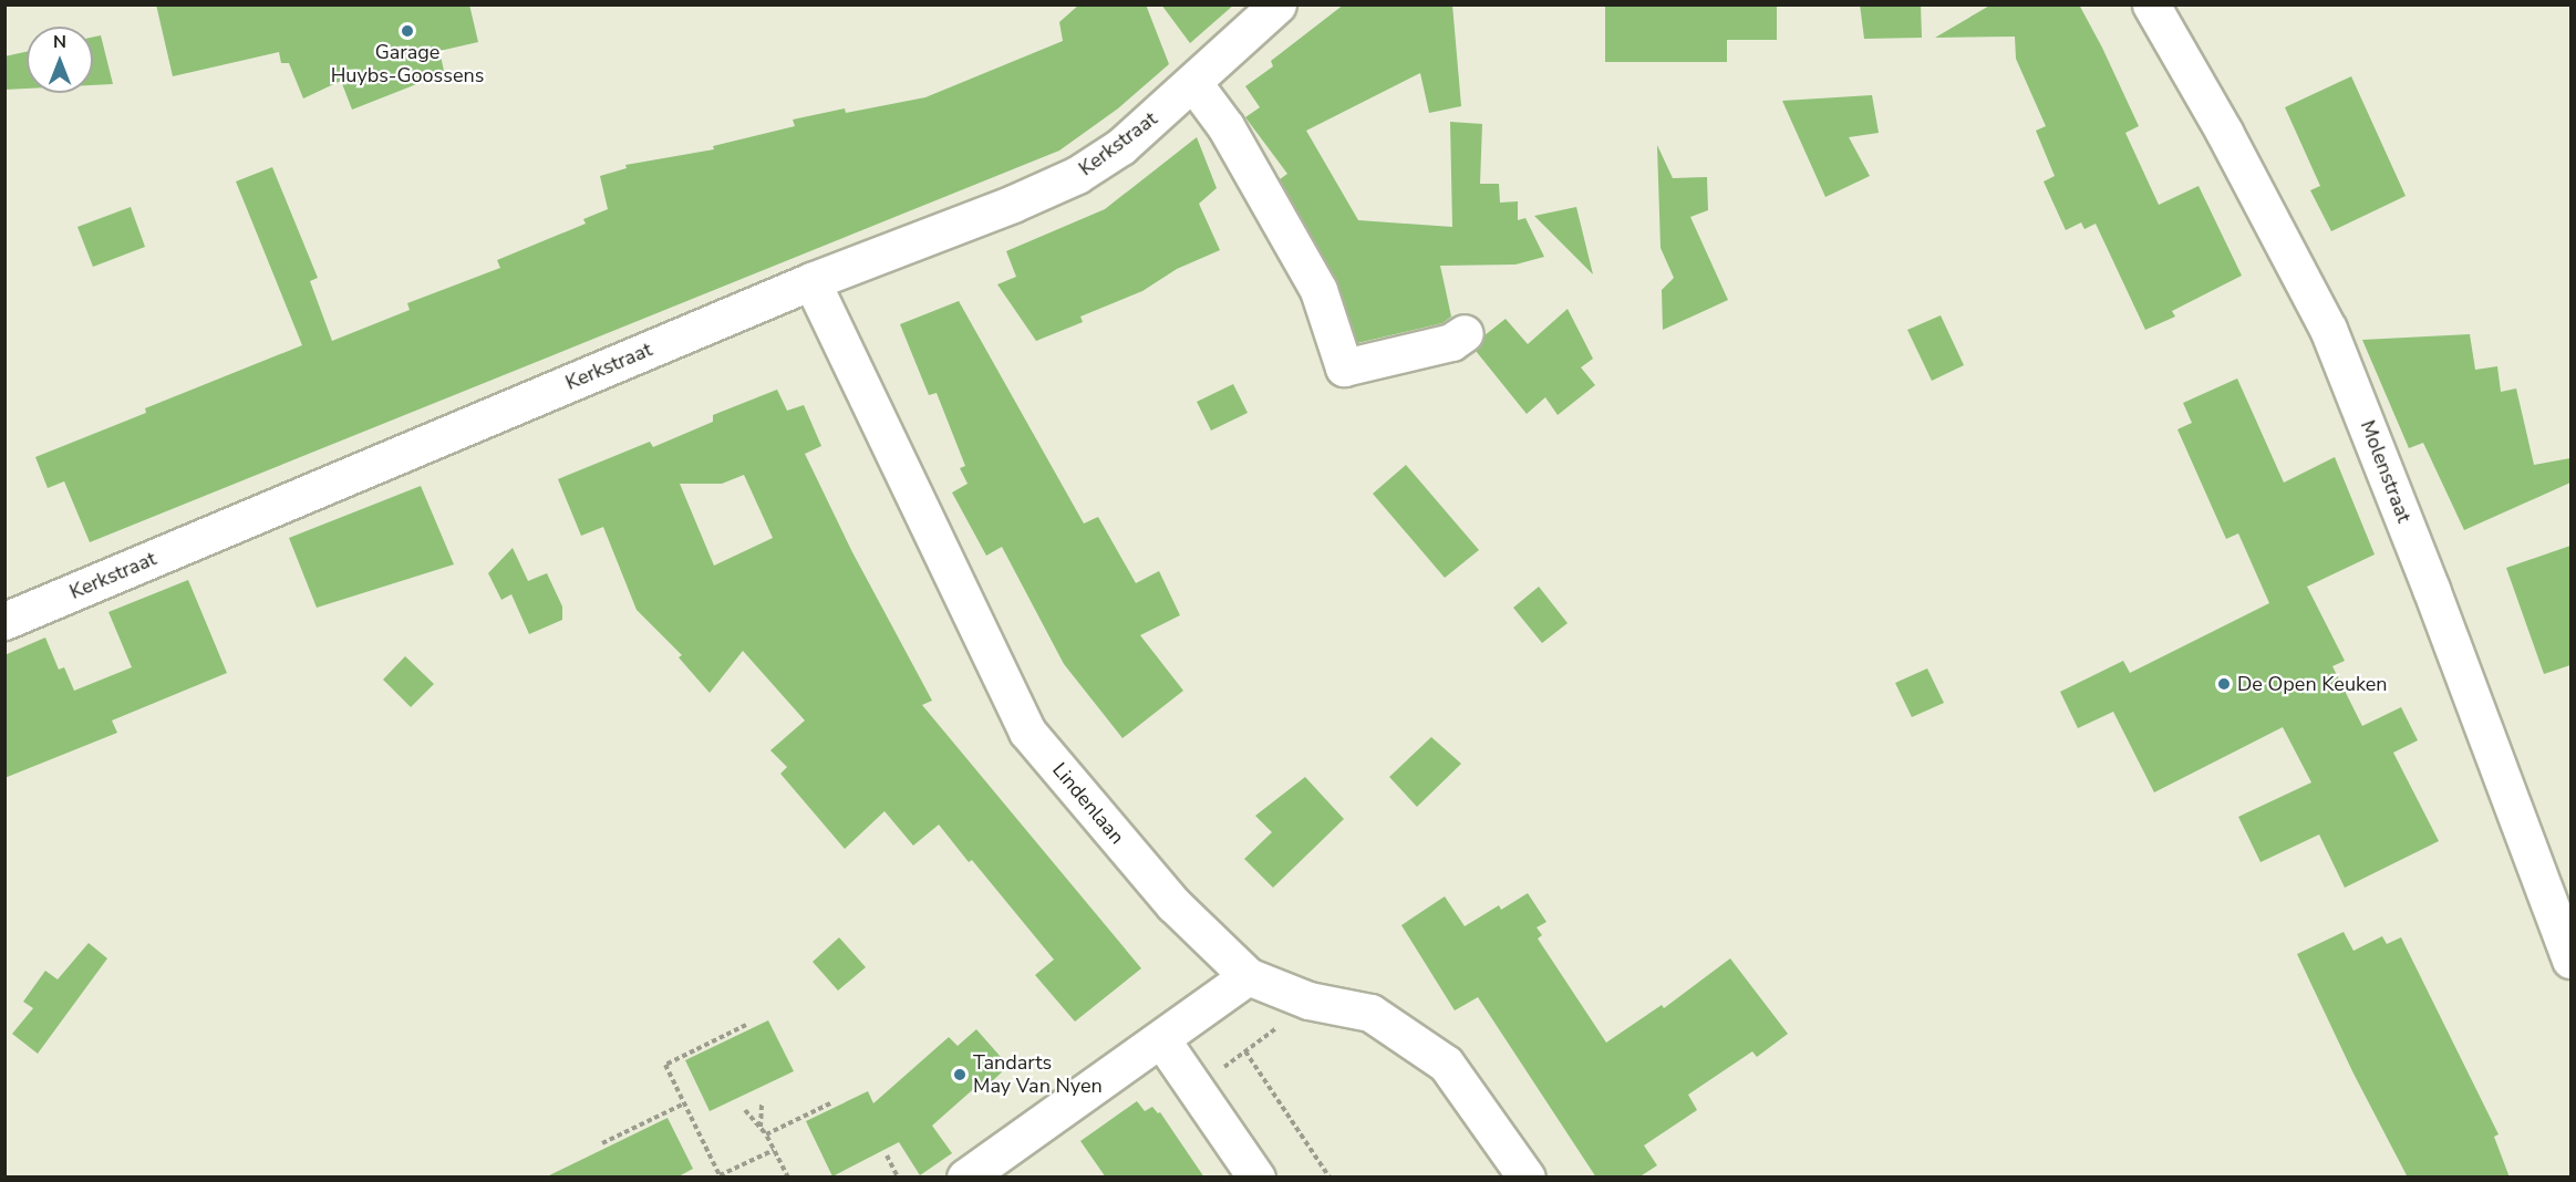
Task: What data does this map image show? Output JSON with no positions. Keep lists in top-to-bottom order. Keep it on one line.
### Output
{"streets":{"street":["Kerkstraat","Molenstraat","Lindenlaan"]},"crossings":[["Kerkstraat","Lindenlaan"]],"places":["Garage Huybs-Goossens","De Open Keuken","Tandarts May Van Nyen"],"north":"top"}
